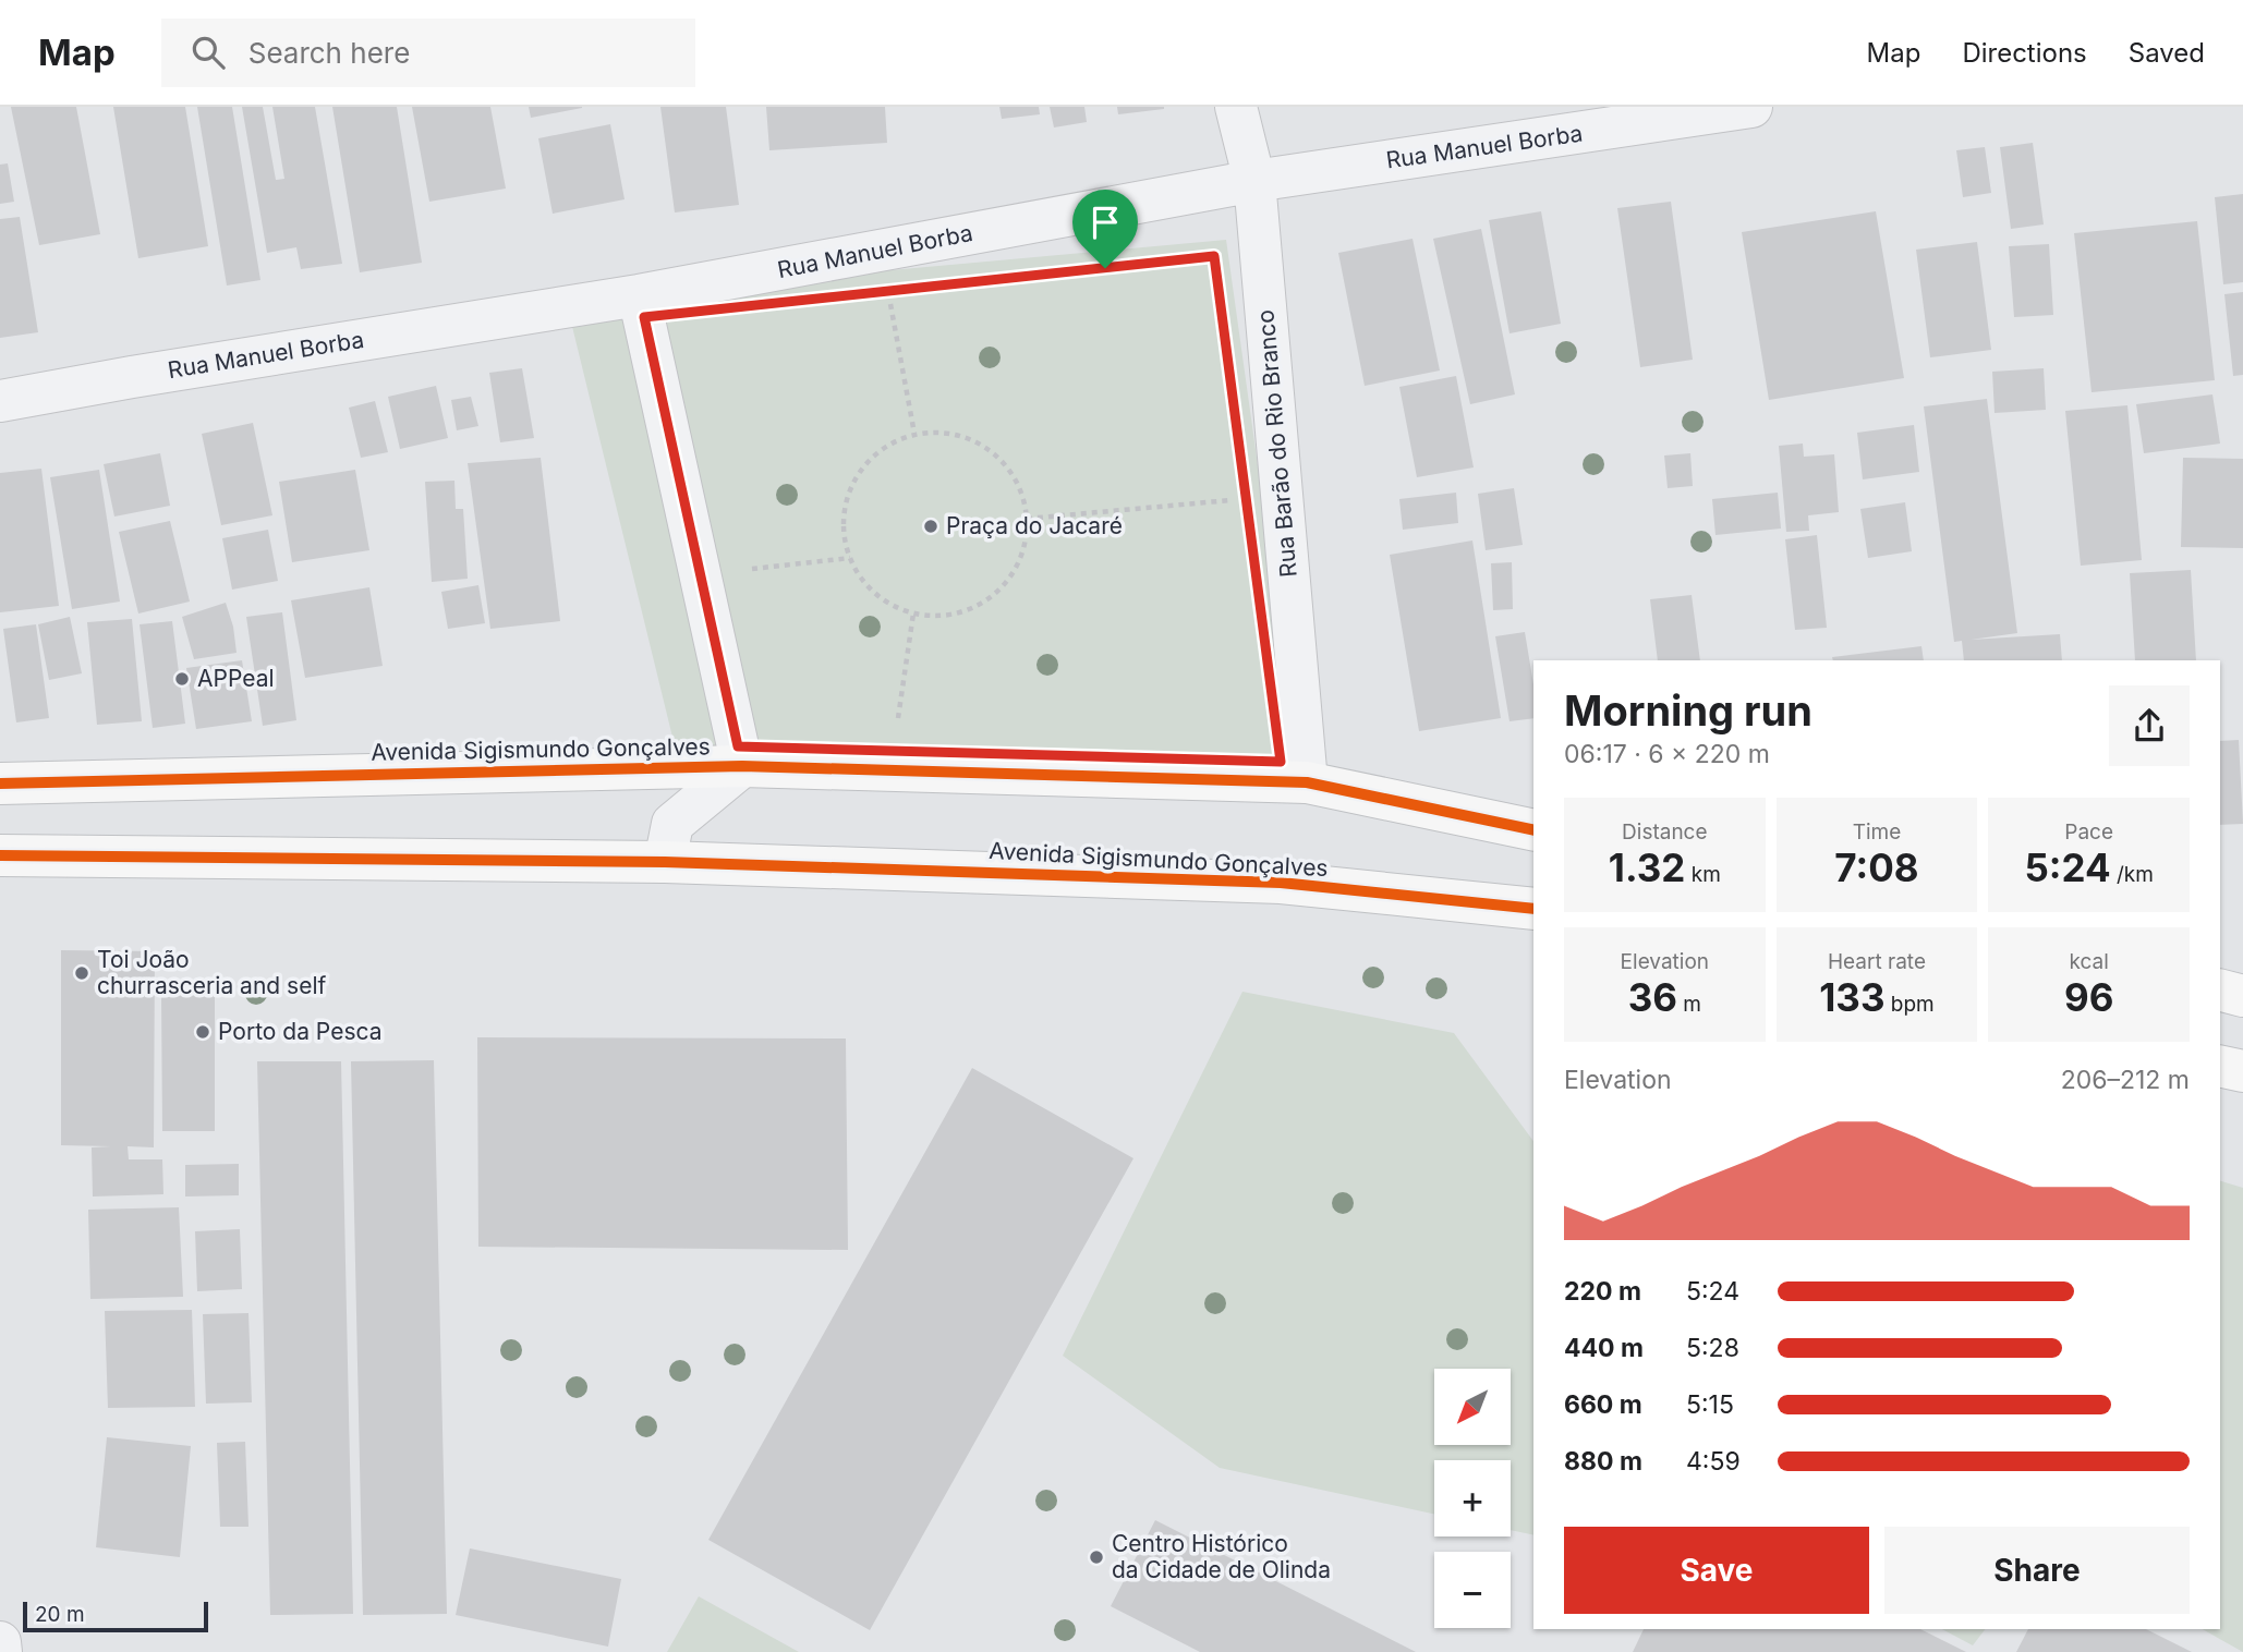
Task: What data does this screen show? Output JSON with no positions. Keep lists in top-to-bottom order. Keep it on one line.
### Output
{"streets":{"main road":["Avenida Sigismundo Gonçalves"],"street":["Rua Manuel Borba","Rua Barão do Rio Branco"]},"crossings":[["Rua Manuel Borba","Rua Barão do Rio Branco"],["Rua Barão do Rio Branco","Avenida Sigismundo Gonçalves"]],"places":["Praça do Jacaré","APPeal","Toi João churrasceria and self","Porto da Pesca","Centro Histórico da Cidade de Olinda"],"scale_bar":"20 m","north":"bottom left","page":{"header":"Map","search":"Search here","nav":["Map","Directions","Saved"],"heading":["Morning run","06:17 · 6 × 220 m"],"stats":[["Distance","1.32 km"],["Time","7:08"],["Pace","5:24 /km"],["Elevation","36 m"],["Heart rate","133 bpm"],["kcal","96"]],"chart":["Elevation","206–212 m"],"list":[{"name":"220 m","note":"5:24"},{"name":"440 m","note":"5:28"},{"name":"660 m","note":"5:15"},{"name":"880 m","note":"4:59"}],"map_buttons":["+","−"],"buttons":["Save","Share"],"scale":"20 m"}}
